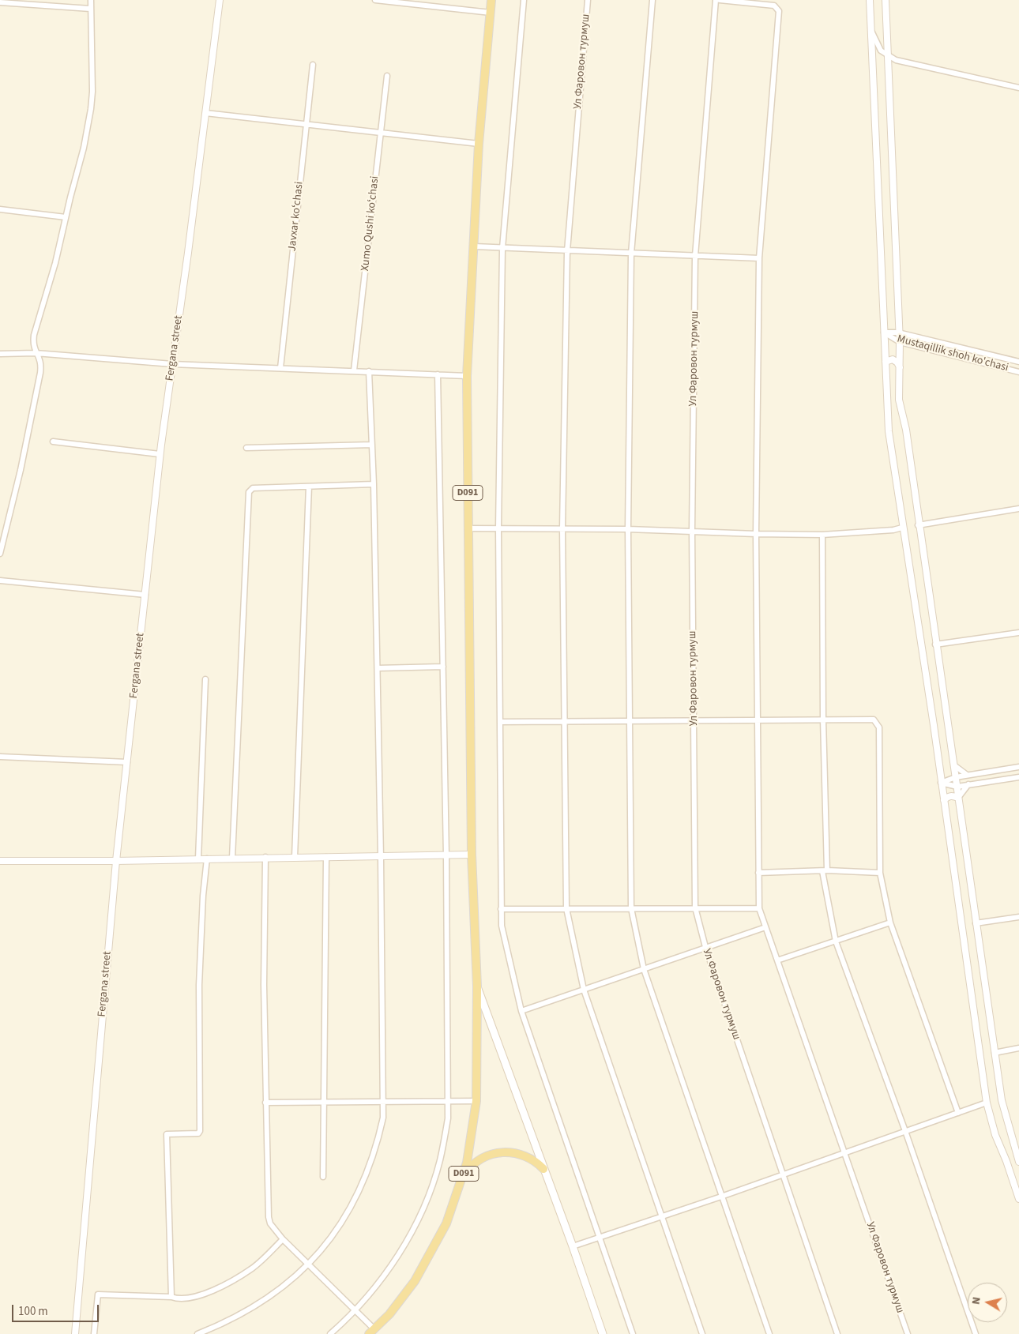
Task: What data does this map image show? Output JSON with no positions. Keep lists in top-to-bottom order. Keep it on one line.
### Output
{"streets":{"main road":["D091"],"street":["Ул Фаровон турмуш","Javxar koʻchasi","Xumo Qushi koʻchasi","Fergana street","Mustaqillik shoh ko'chasi"]},"scale_bar":"100 m","north":"left"}
